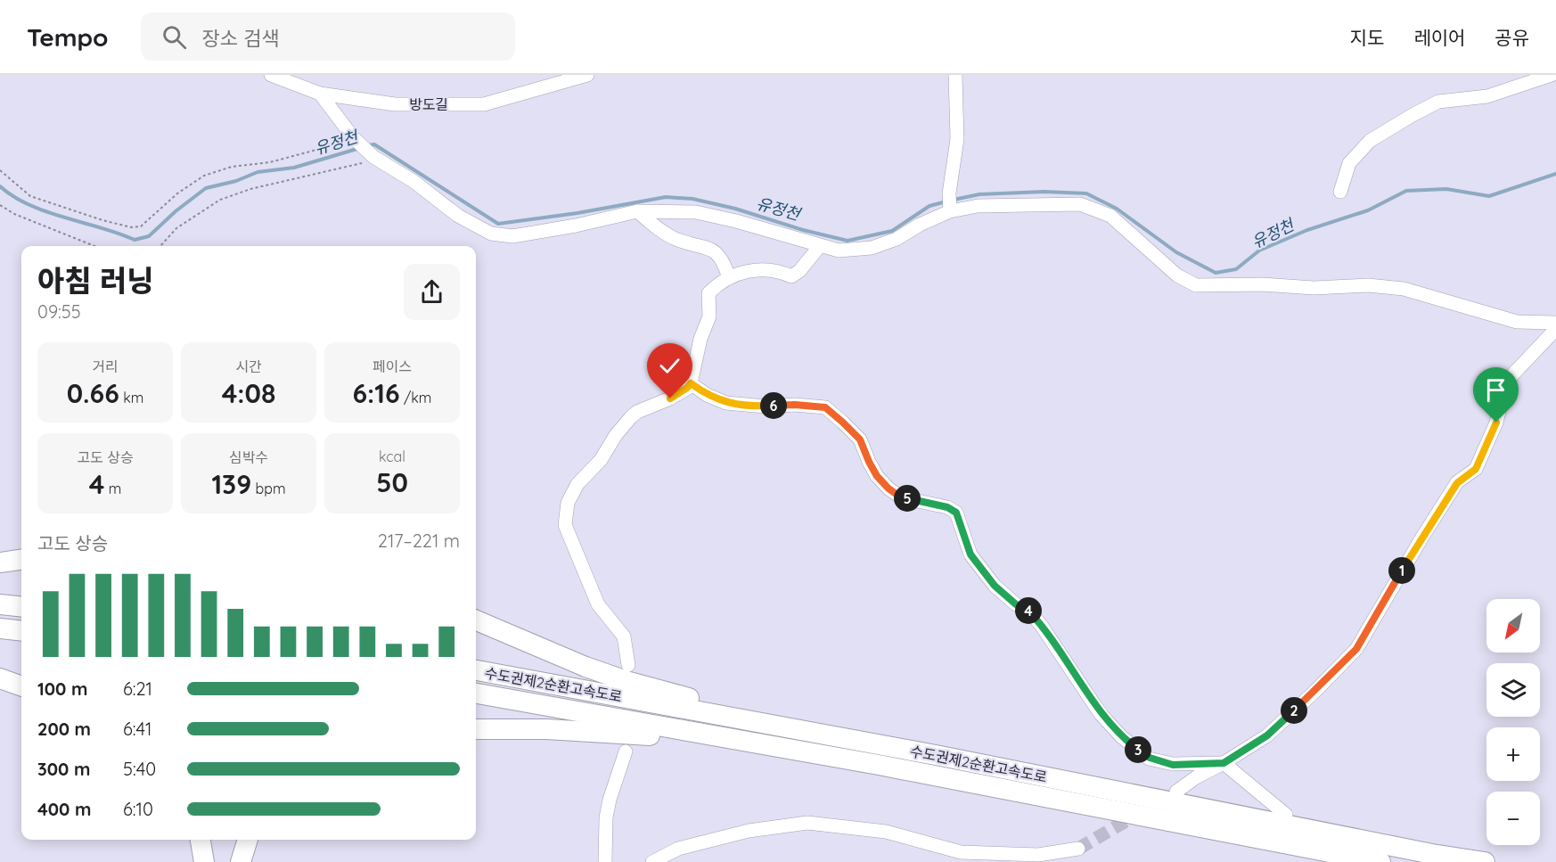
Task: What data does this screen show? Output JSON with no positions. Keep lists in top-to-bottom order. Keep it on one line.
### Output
{"streets":{"highway":["수도권제2순환고속도로"],"street":["방도길"]},"water":["유정천"],"north":"bottom left","page":{"header":"Tempo","search":"장소 검색","nav":["지도","레이어","공유"],"heading":["아침 러닝","09:55"],"stats":[["거리","0.66 km"],["시간","4:08"],["페이스","6:16 /km"],["고도 상승","4 m"],["심박수","139 bpm"],["kcal","50"]],"pins":["6","5","1","4","2","3"],"chart":["고도 상승","217–221 m"],"map_buttons":["+","−"],"list":[{"name":"100 m","note":"6:21"},{"name":"200 m","note":"6:41"},{"name":"300 m","note":"5:40"},{"name":"400 m","note":"6:10"}]}}
